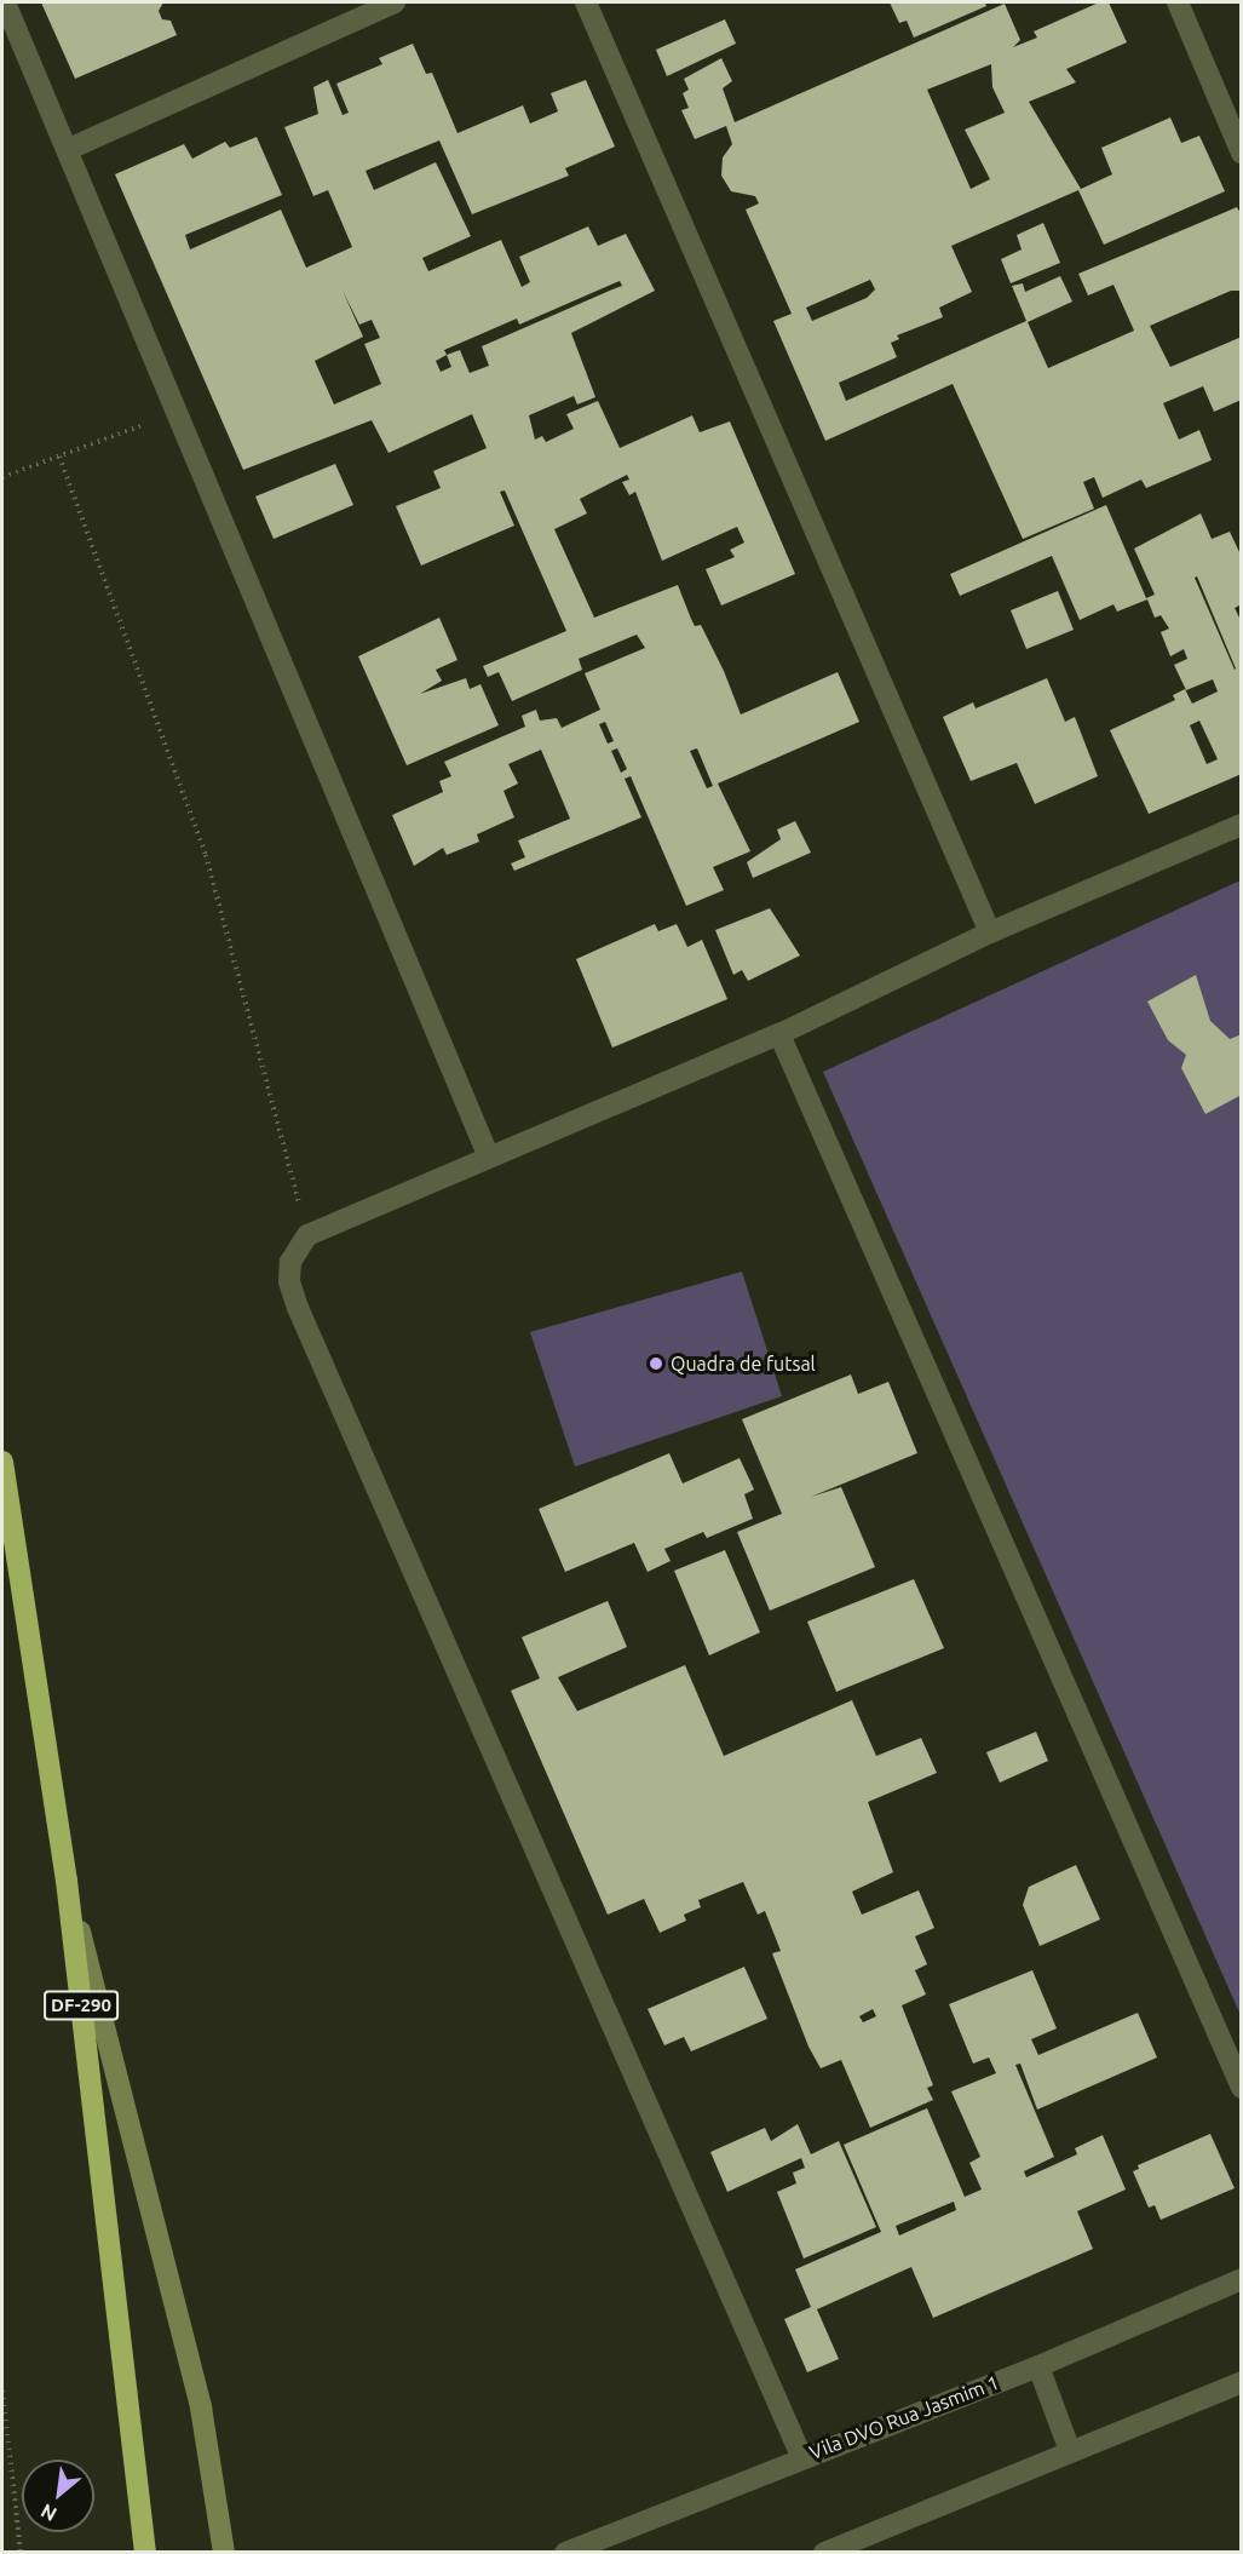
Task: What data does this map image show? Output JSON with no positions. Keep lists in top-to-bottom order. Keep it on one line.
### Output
{"streets":{"highway":["DF-290"],"street":["Vila DVO Rua Jasmim 1"]},"places":["Quadra de futsal"],"north":"bottom left"}
